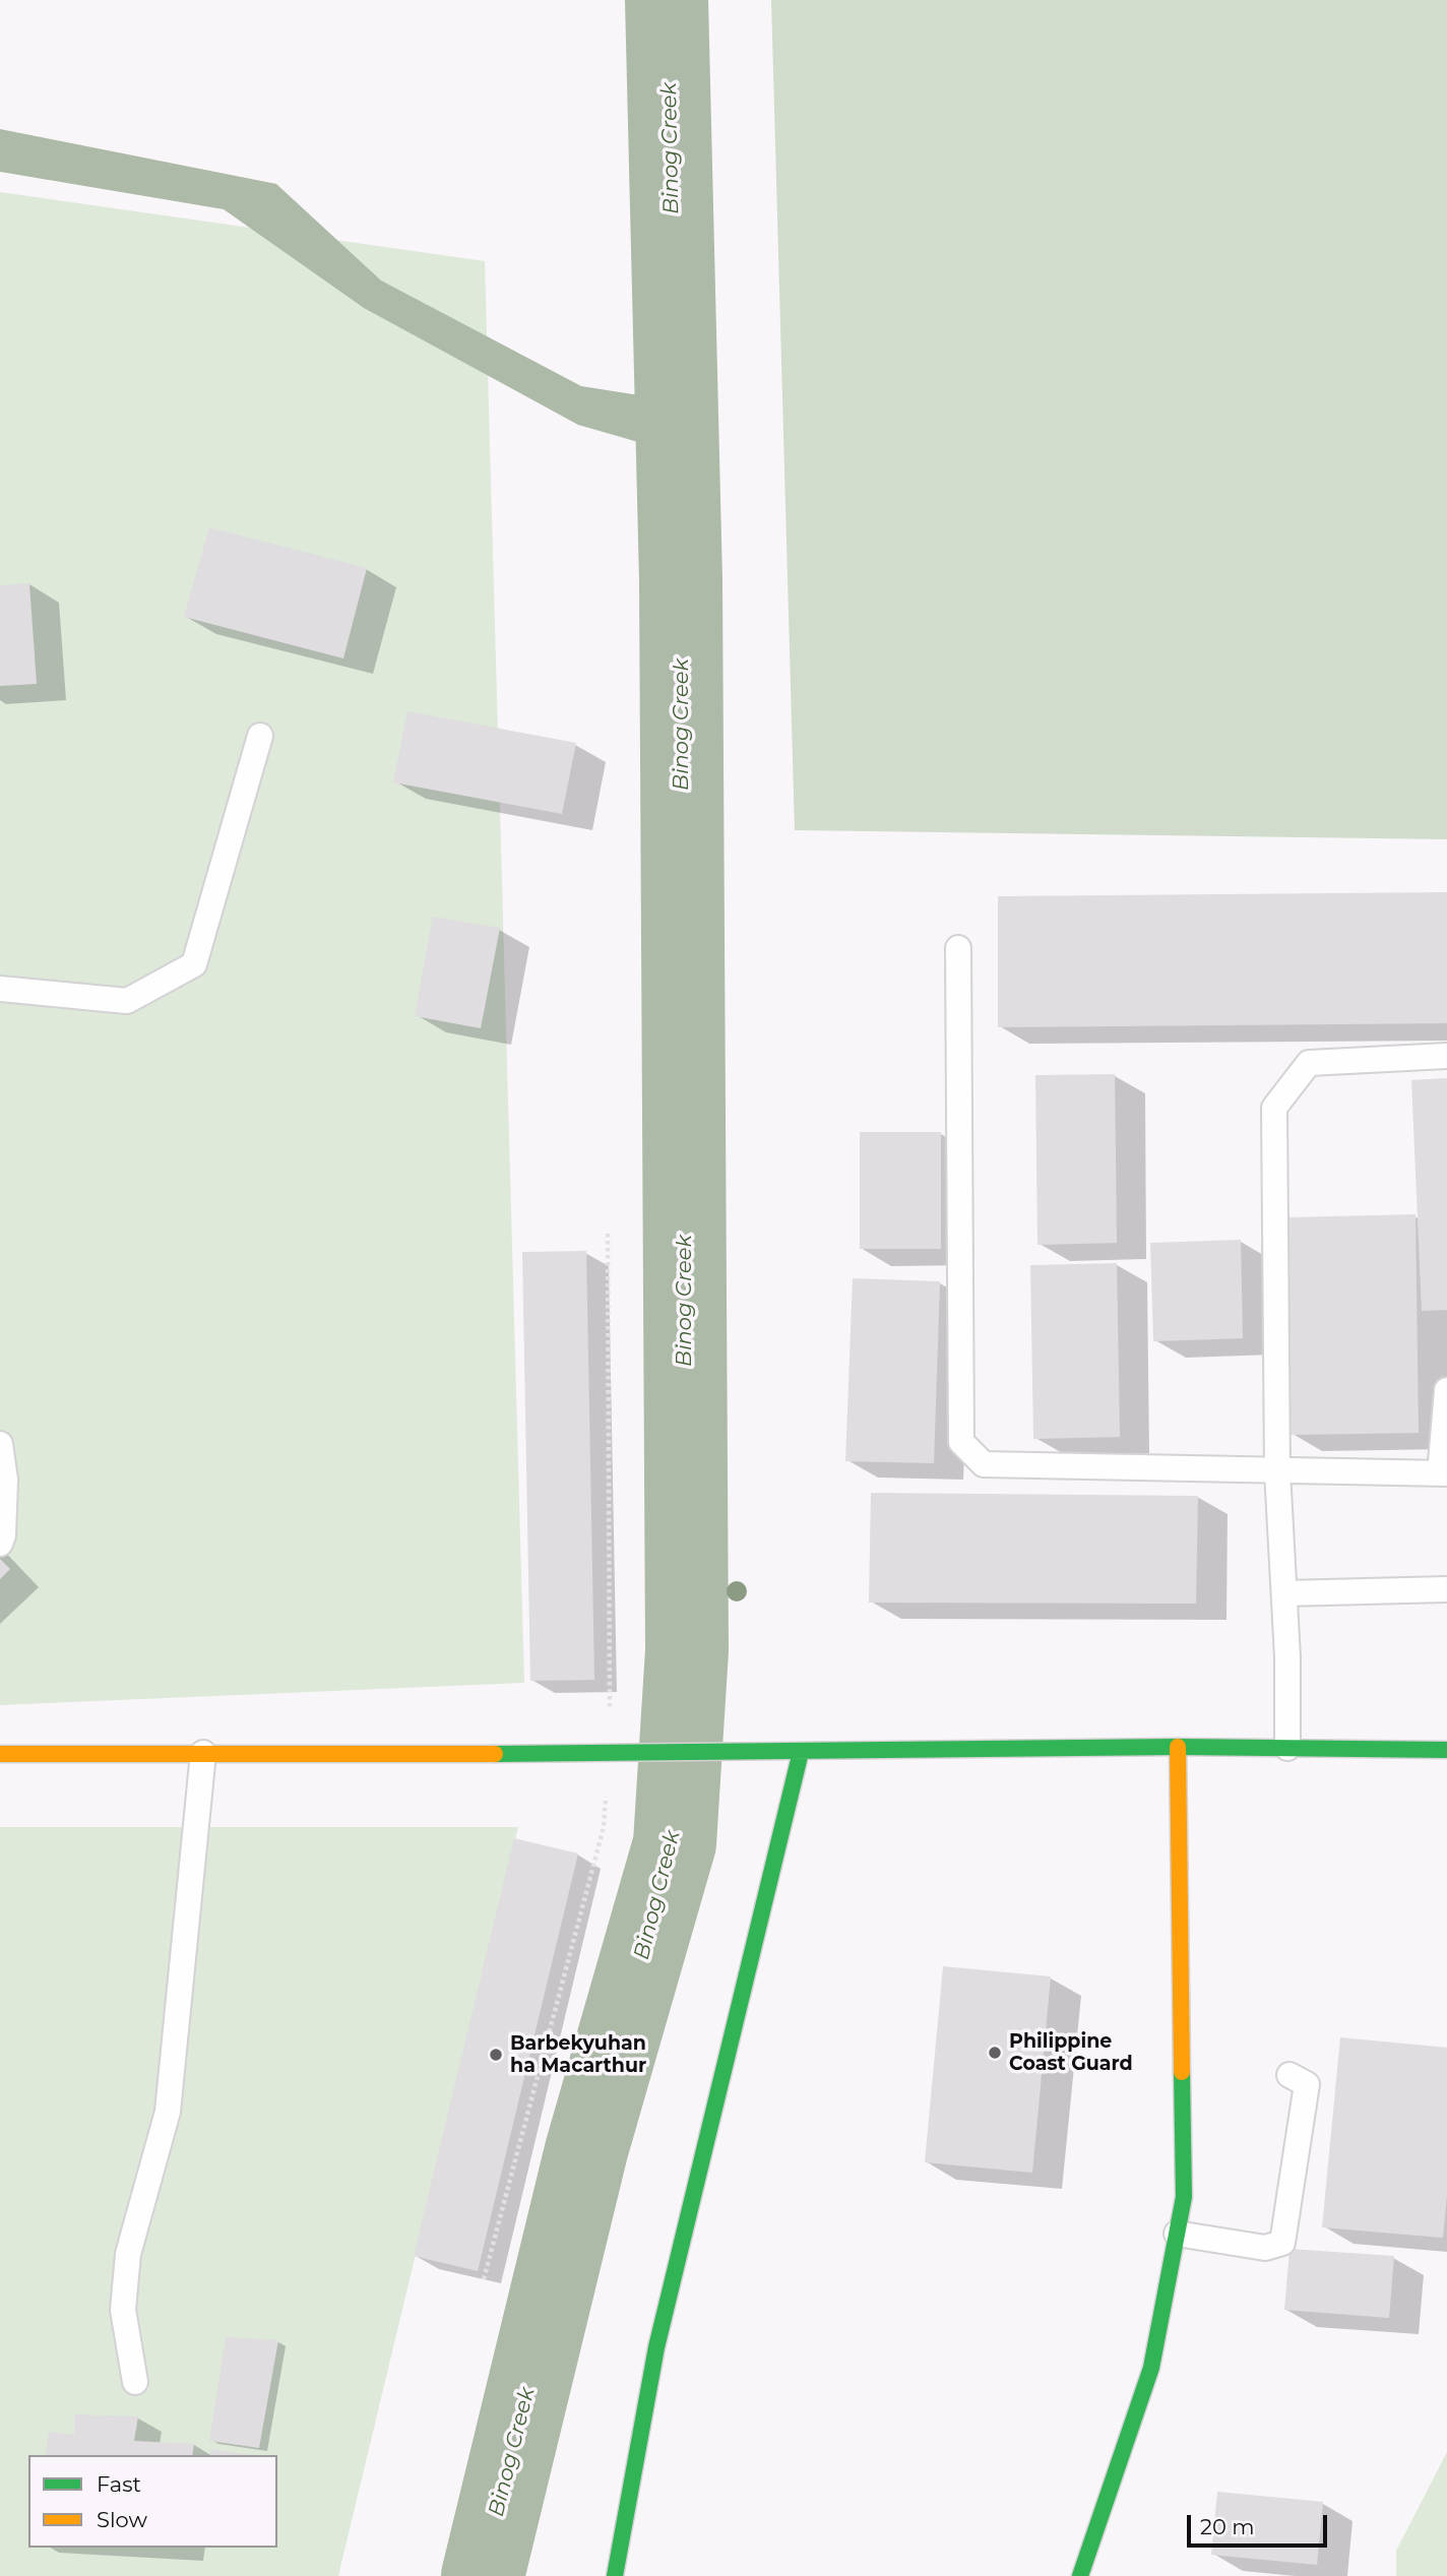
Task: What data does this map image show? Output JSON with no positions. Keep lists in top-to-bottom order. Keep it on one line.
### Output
{"water":["Binog Creek"],"places":["Philippine Coast Guard","Barbekyuhan ha Macarthur"],"legend":["Fast","Slow"],"scale_bar":"20 m"}
